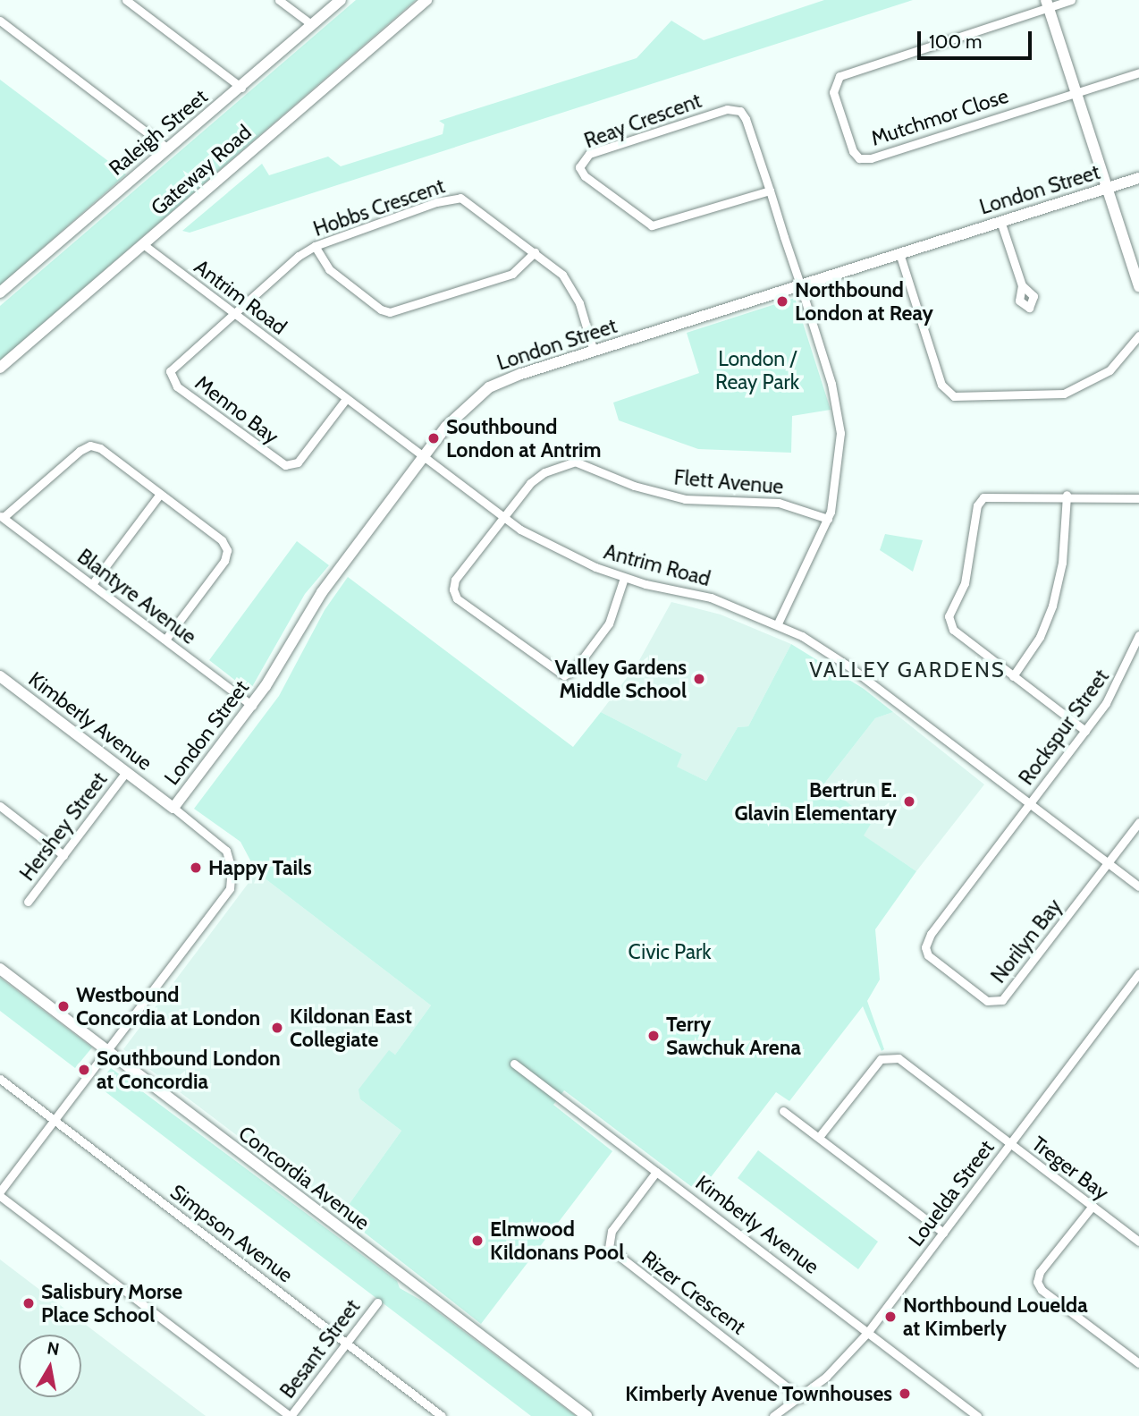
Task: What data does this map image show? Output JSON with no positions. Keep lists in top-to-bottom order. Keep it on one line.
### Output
{"streets":{"street":["Mutchmor Close","Reay Crescent","Raleigh Street","Gateway Road","London Street","Hobbs Crescent","Antrim Road","Menno Bay","Flett Avenue","Blantyre Avenue","Kimberly Avenue","Rockspur Street","Hershey Street","Norilyn Bay","Treger Bay","Concordia Avenue","Louelda Street","Simpson Avenue","Rizer Crescent","Besant Street"]},"crossings":[["Reay Crescent","London Street"],["Reay Crescent","Antrim Road"],["Reay Crescent","Flett Avenue"],["Gateway Road","Antrim Road"],["London Street","Hobbs Crescent"],["London Street","Antrim Road"],["London Street","Blantyre Avenue"],["London Street","Kimberly Avenue"],["Hobbs Crescent","Antrim Road"],["Hobbs Crescent","Menno Bay"],["Antrim Road","Menno Bay"],["Antrim Road","Flett Avenue"],["Antrim Road","Rockspur Street"],["Antrim Road","Norilyn Bay"],["Kimberly Avenue","Hershey Street"],["Kimberly Avenue","Concordia Avenue"],["Kimberly Avenue","Louelda Street"],["Kimberly Avenue","Rizer Crescent"],["Rockspur Street","Norilyn Bay"],["Treger Bay","Louelda Street"],["Louelda Street","Rizer Crescent"],["Simpson Avenue","Besant Street"]],"districts":["VALLEY GARDENS"],"parks":["London / Reay Park","Civic Park"],"places":["Northbound London at Reay","Southbound London at Antrim","Valley Gardens Middle School","Bertrun E. Glavin Elementary","Happy Tails","Westbound Concordia at London","Kildonan East Collegiate","Terry Sawchuk Arena","Southbound London at Concordia","Elmwood Kildonans Pool","Salisbury Morse Place School","Northbound Louelda at Kimberly","Kimberly Avenue Townhouses"],"scale_bar":"100 m","north":"top"}
